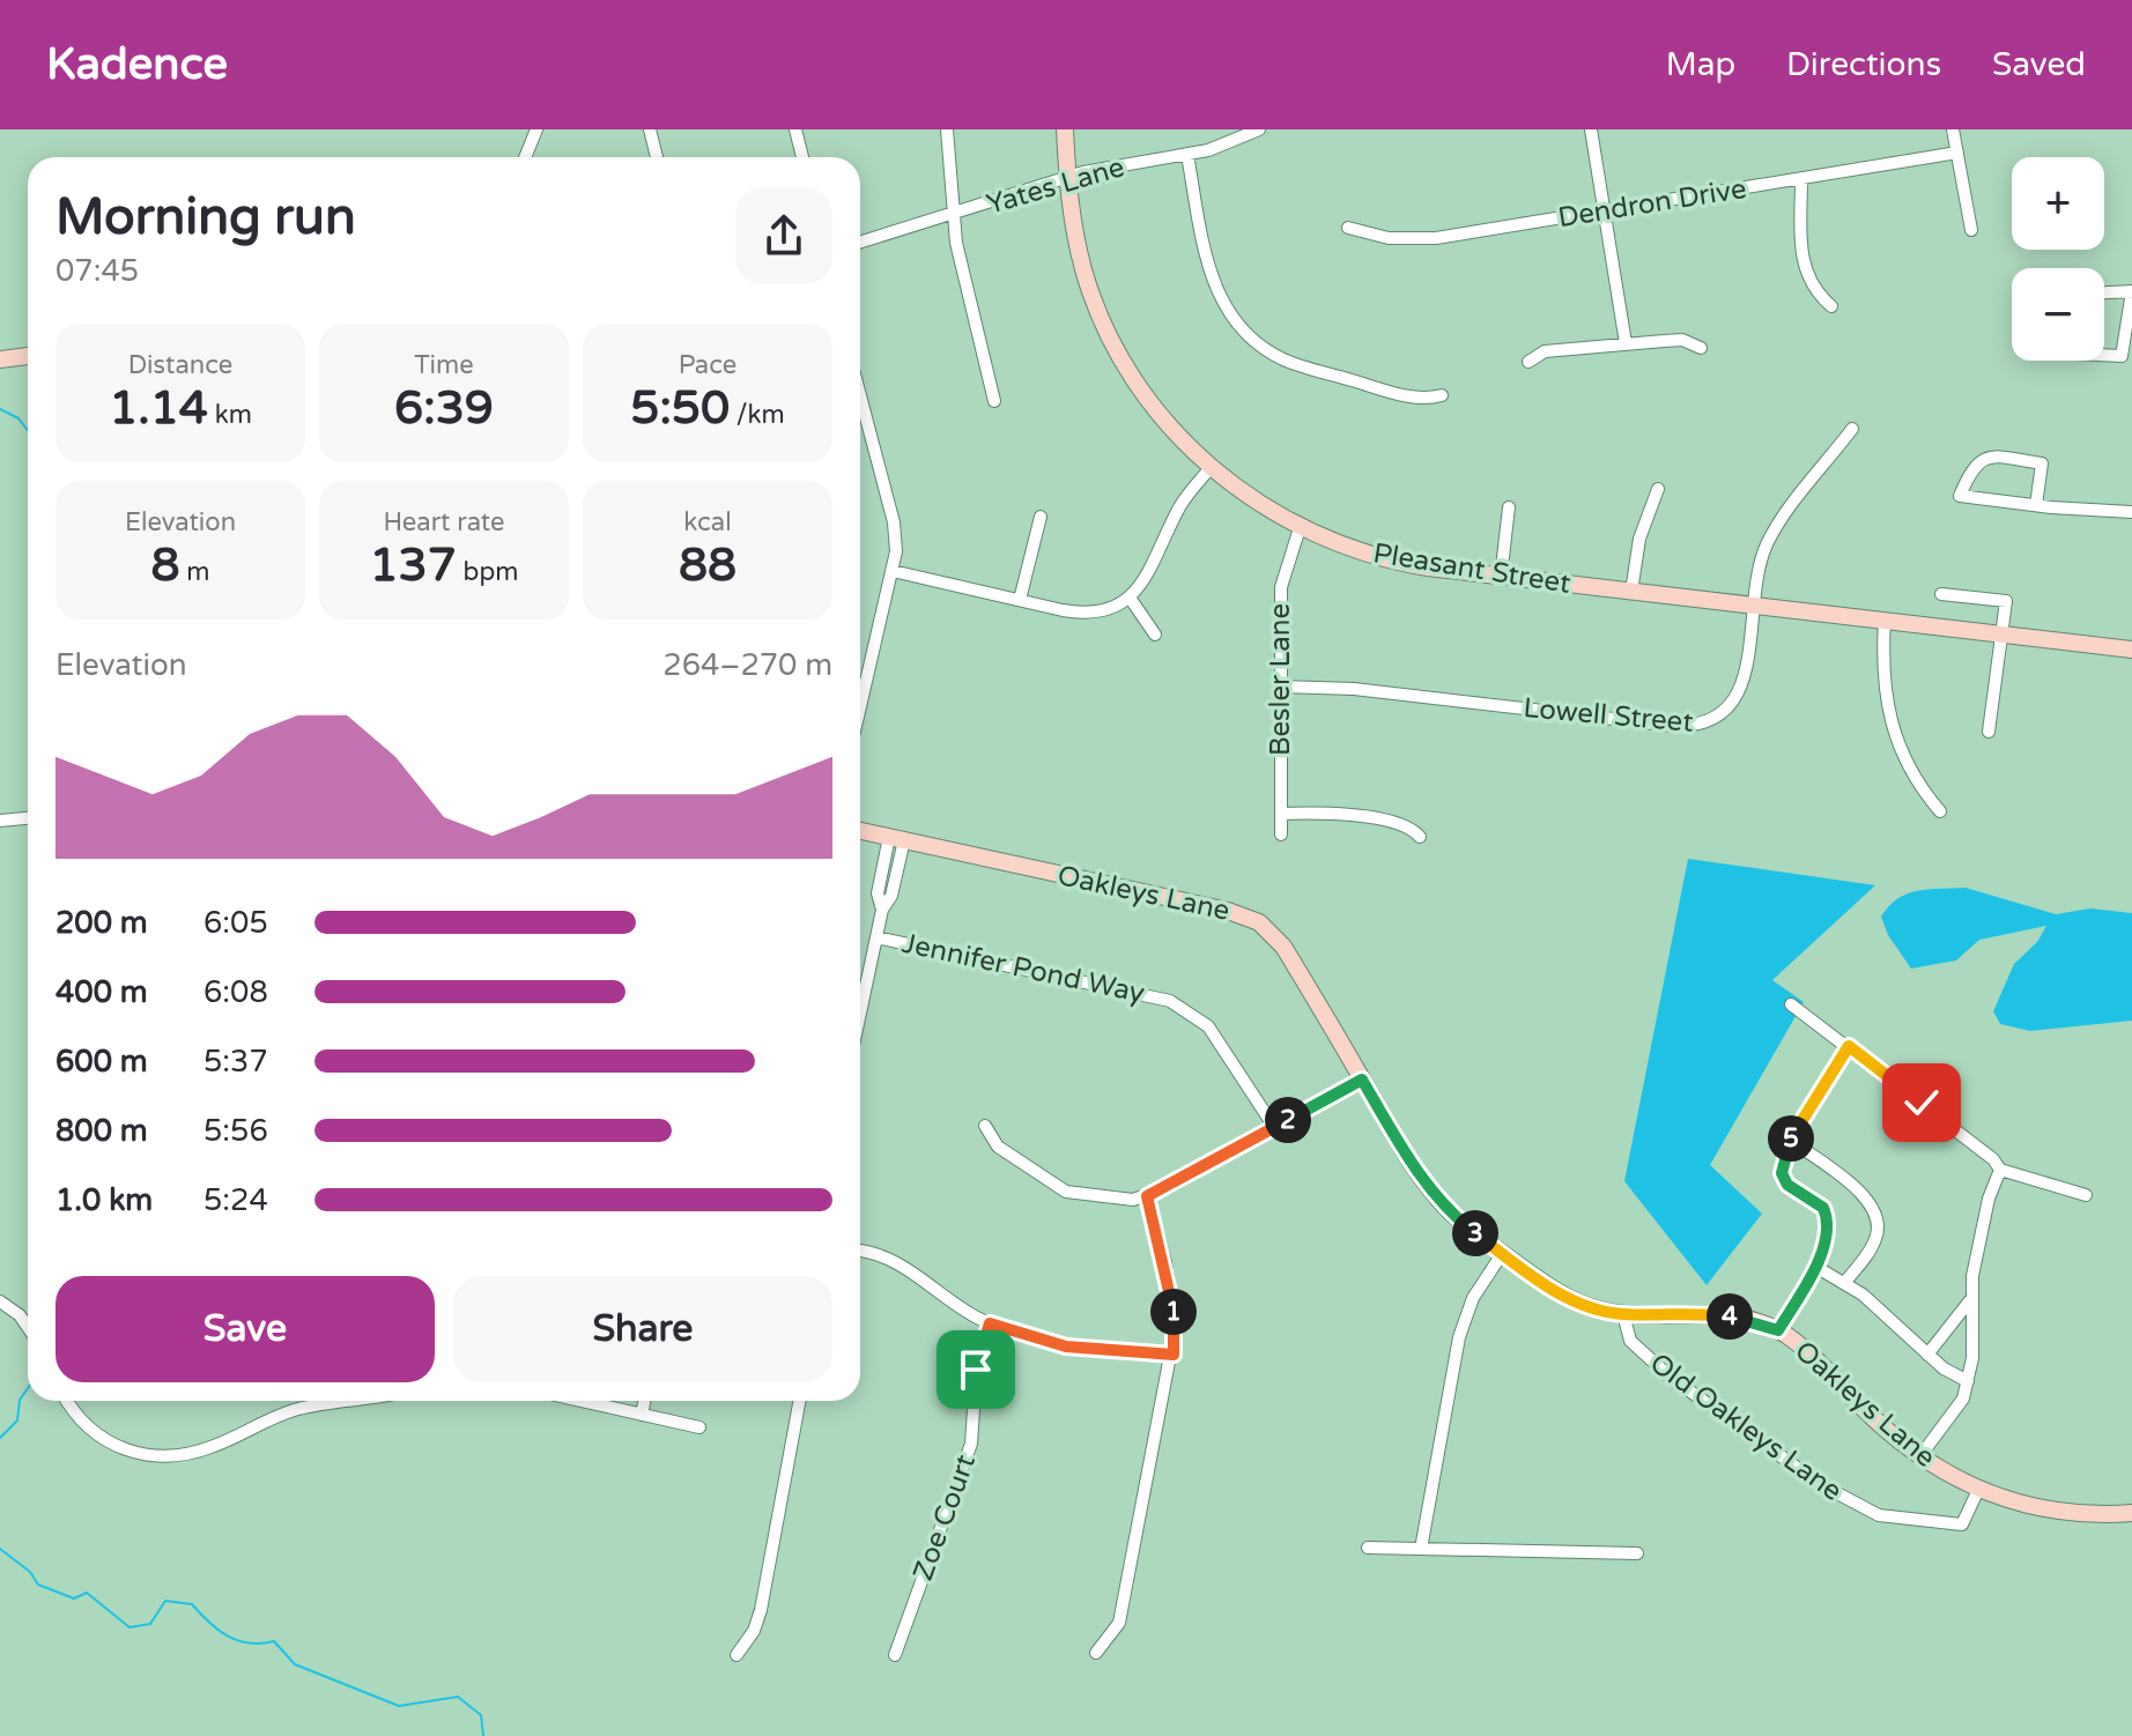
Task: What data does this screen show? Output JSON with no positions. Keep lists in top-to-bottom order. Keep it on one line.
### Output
{"streets":{"street":["Yates Lane","Dendron Drive","Pleasant Street","Besler Lane","Lowell Street","Oakleys Lane","Jennifer Pond Way","Old Oakleys Lane","Zoe Court"]},"crossings":[["Yates Lane","Pleasant Street"],["Pleasant Street","Besler Lane"],["Pleasant Street","Lowell Street"],["Besler Lane","Lowell Street"],["Oakleys Lane","Old Oakleys Lane"]],"page":{"header":"Kadence","nav":["Map","Directions","Saved"],"map_buttons":["+","−"],"heading":["Morning run","07:45"],"stats":[["Distance","1.14 km"],["Time","6:39"],["Pace","5:50 /km"],["Elevation","8 m"],["Heart rate","137 bpm"],["kcal","88"]],"chart":["Elevation","264–270 m"],"list":[{"name":"200 m","note":"6:05"},{"name":"400 m","note":"6:08"},{"name":"600 m","note":"5:37"},{"name":"800 m","note":"5:56"},{"name":"1.0 km","note":"5:24"}],"pins":["2","5","3","1","4"],"buttons":["Save","Share"]}}
